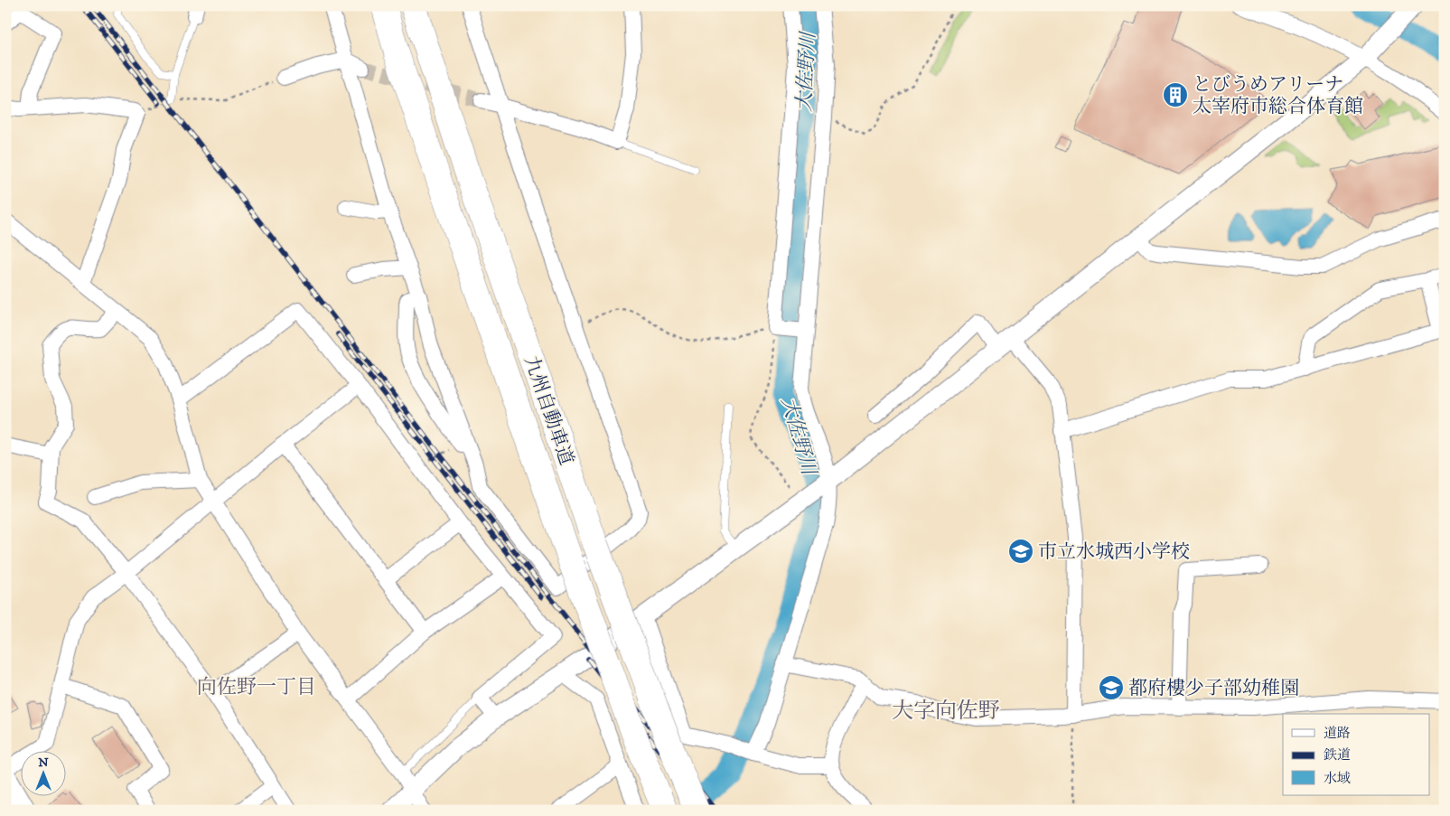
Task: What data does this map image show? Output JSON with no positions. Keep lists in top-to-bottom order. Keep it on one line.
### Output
{"streets":{"highway":["九州自動車道"]},"districts":["向佐野一丁目","大字向佐野"],"water":["大佐野川"],"places":{"building":["とびうめアリーナ 太宰府市総合体育館"],"school or university":["市立水城西小学校","都府樓少子部幼稚園"]},"legend":["道路","鉄道","水域"],"north":"top"}
